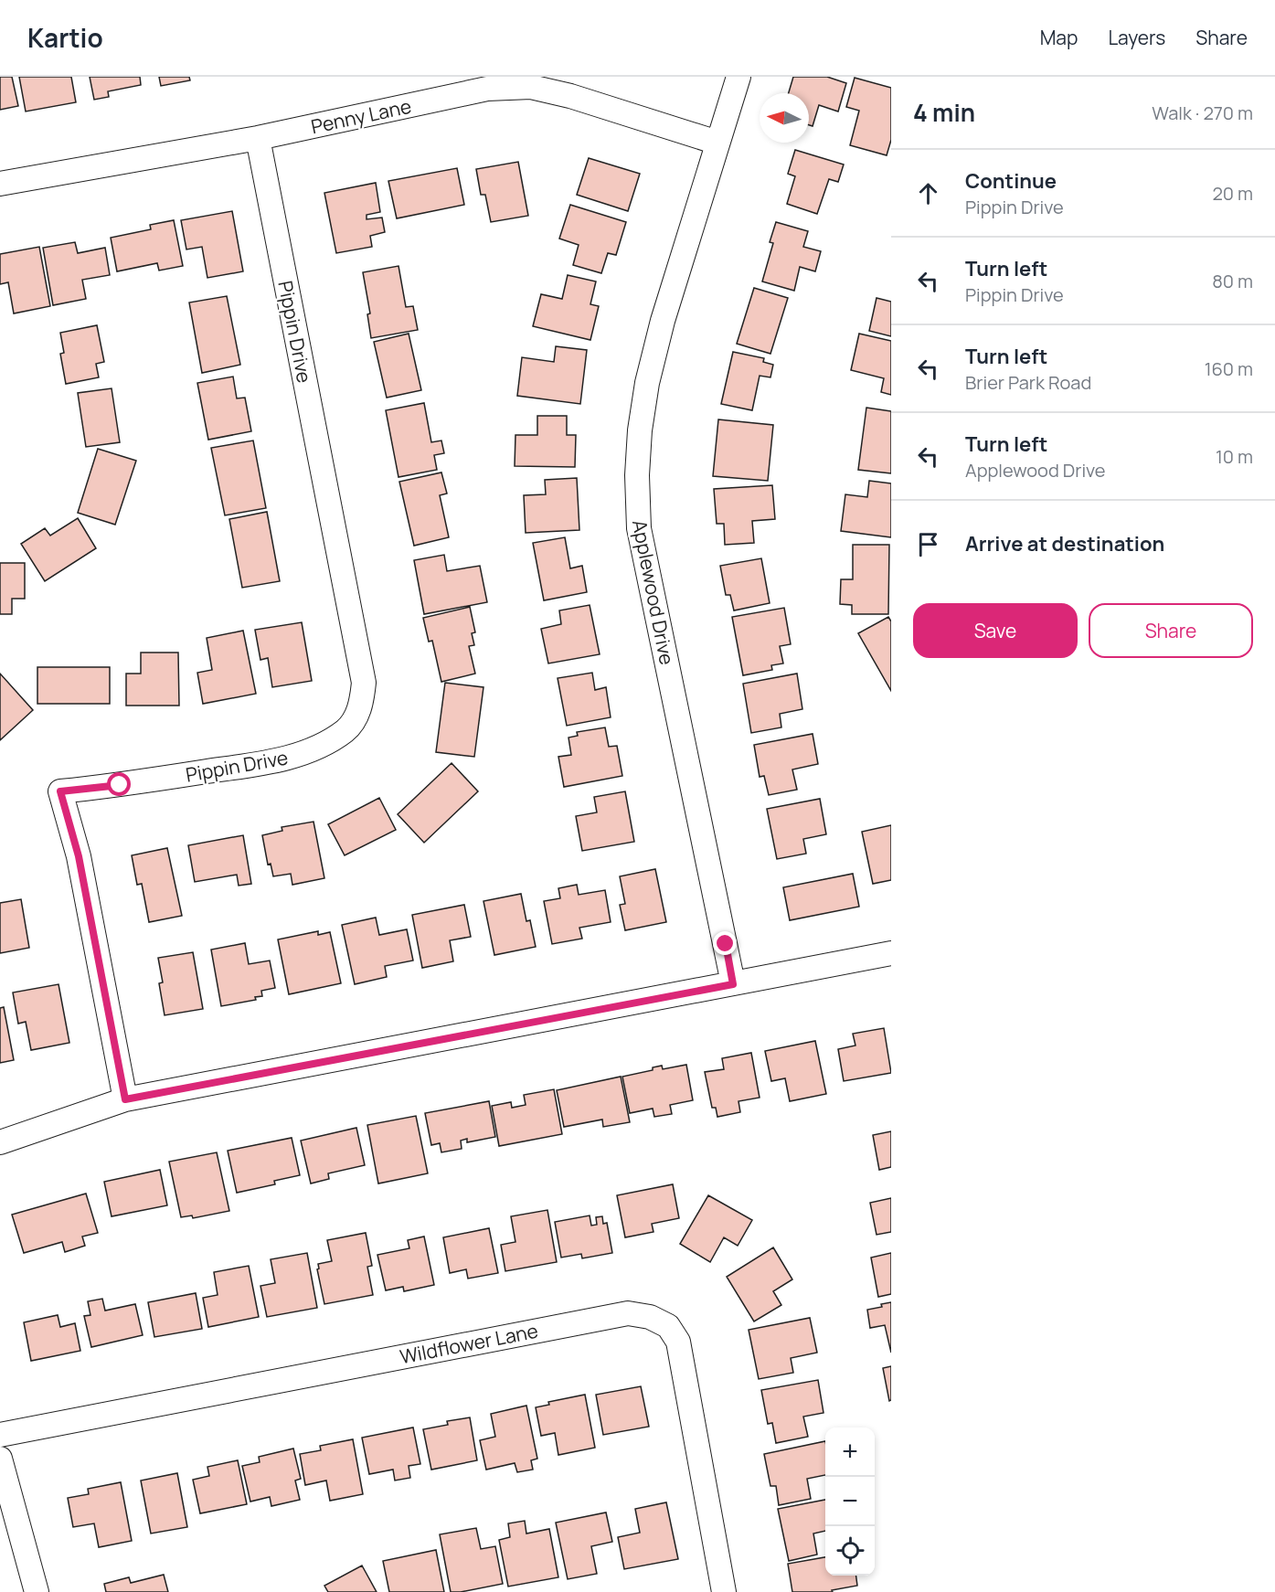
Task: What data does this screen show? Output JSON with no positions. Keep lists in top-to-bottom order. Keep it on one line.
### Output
{"streets":{"street":["Penny Lane","Pippin Drive","Applewood Drive","Wildflower Lane"]},"crossings":[["Penny Lane","Pippin Drive"],["Penny Lane","Applewood Drive"]],"north":"left","page":{"header":"Kartio","nav":["Map","Layers","Share"],"heading":["4 min","Walk · 270 m"],"list":[["Continue","Pippin Drive","20 m"],["Turn left","Pippin Drive","80 m"],["Turn left","Brier Park Road","160 m"],["Turn left","Applewood Drive","10 m"],"Arrive at destination"],"buttons":["Save","Share"],"map_buttons":["+","−"]}}
